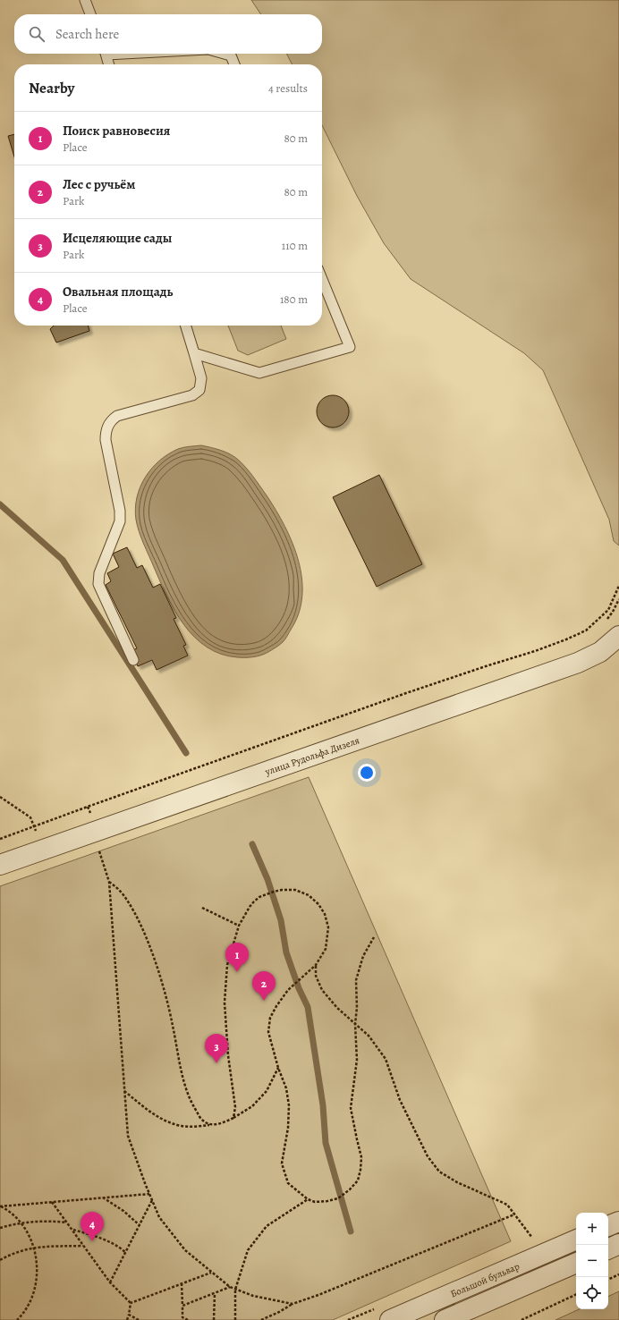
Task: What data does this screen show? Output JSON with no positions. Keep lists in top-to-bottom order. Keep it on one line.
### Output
{"streets":{"street":["улица Рудольфа Дизеля","Большой бульвар"]},"page":{"search":"Search here","heading":["Nearby","4 results"],"list":[{"mark":"1","name":"Поиск равновесия","note":"Place","value":"80 m"},{"mark":"2","name":"Лес с ручьём","note":"Park","value":"80 m"},{"mark":"3","name":"Исцеляющие сады","note":"Park","value":"110 m"},{"mark":"4","name":"Овальная площадь","note":"Place","value":"180 m"}],"pins":["1","2","3","4"],"map_buttons":["+","−"]}}
